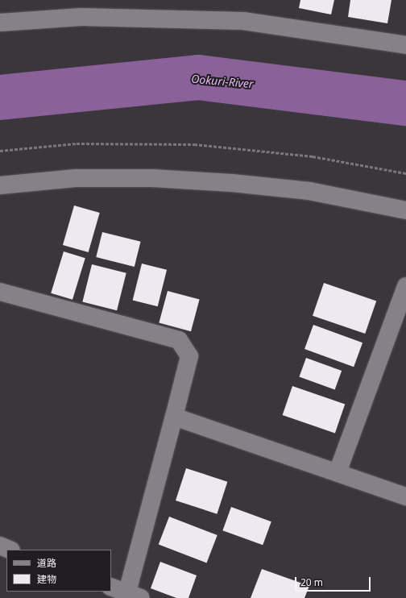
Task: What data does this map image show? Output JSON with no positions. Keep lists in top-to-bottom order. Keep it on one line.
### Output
{"water":["Ookuri-River"],"legend":["道路","建物"],"scale_bar":"20 m"}
